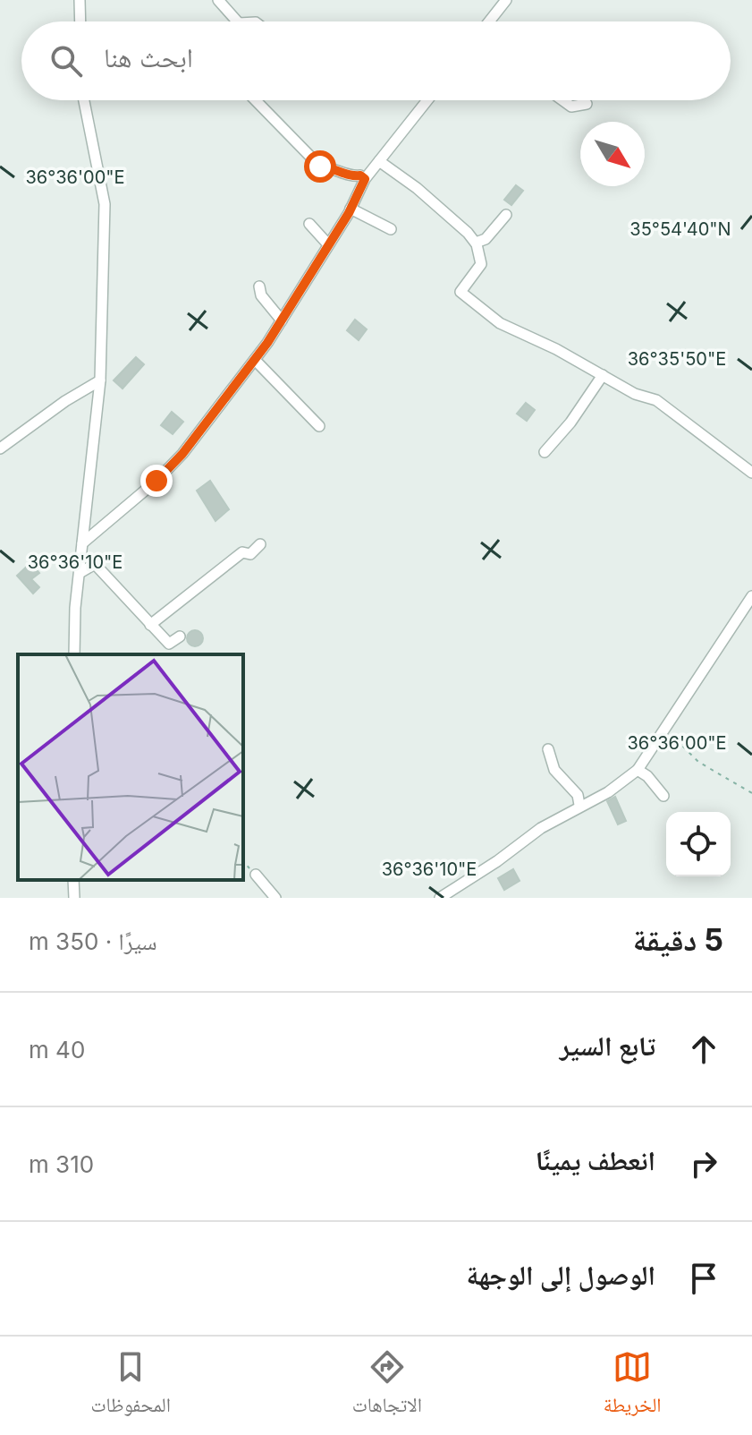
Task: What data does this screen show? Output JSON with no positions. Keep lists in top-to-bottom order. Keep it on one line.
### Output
{"north":"bottom right","page":{"search":"ابحث هنا","heading":["5 دقيقة","سيرًا · 350 m"],"list":[["تابع السير","40 m"],["انعطف يمينًا","310 m"],"الوصول إلى الوجهة"],"nav":["الخريطة","الاتجاهات","المحفوظات"]},"coordinates":["36°36'00\"E","35°54'40\"N","36°35'50\"E","36°36'10\"E"]}
